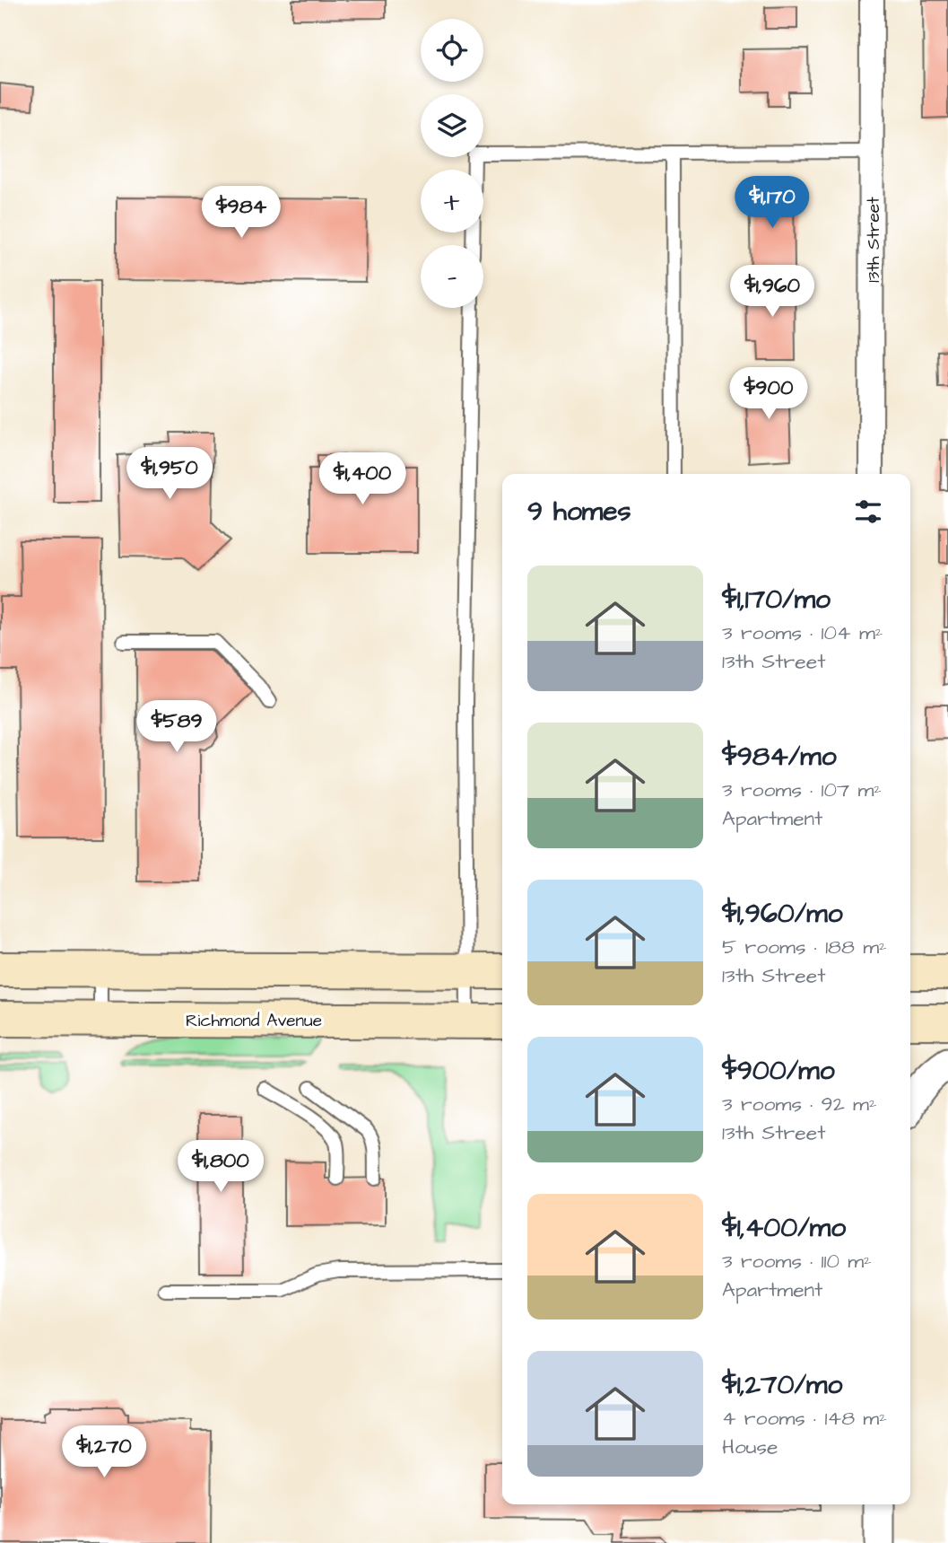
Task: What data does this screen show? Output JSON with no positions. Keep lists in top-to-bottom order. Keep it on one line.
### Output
{"streets":{"main road":["Richmond Avenue"],"street":["13th Street"]},"page":{"map_buttons":["+","−"],"price":["$1,170","$984","$1,960","$900","$1,950","$1,400","$589","$1,800","$1,270"],"heading":"9 homes","list":[{"name":"$1,170/mo","note":"3 rooms · 104 m² · 13th Street"},{"name":"$984/mo","note":"3 rooms · 107 m² · Apartment"},{"name":"$1,960/mo","note":"5 rooms · 188 m² · 13th Street"},{"name":"$900/mo","note":"3 rooms · 92 m² · 13th Street"},{"name":"$1,400/mo","note":"3 rooms · 110 m² · Apartment"},{"name":"$1,270/mo","note":"4 rooms · 148 m² · House"}]}}
